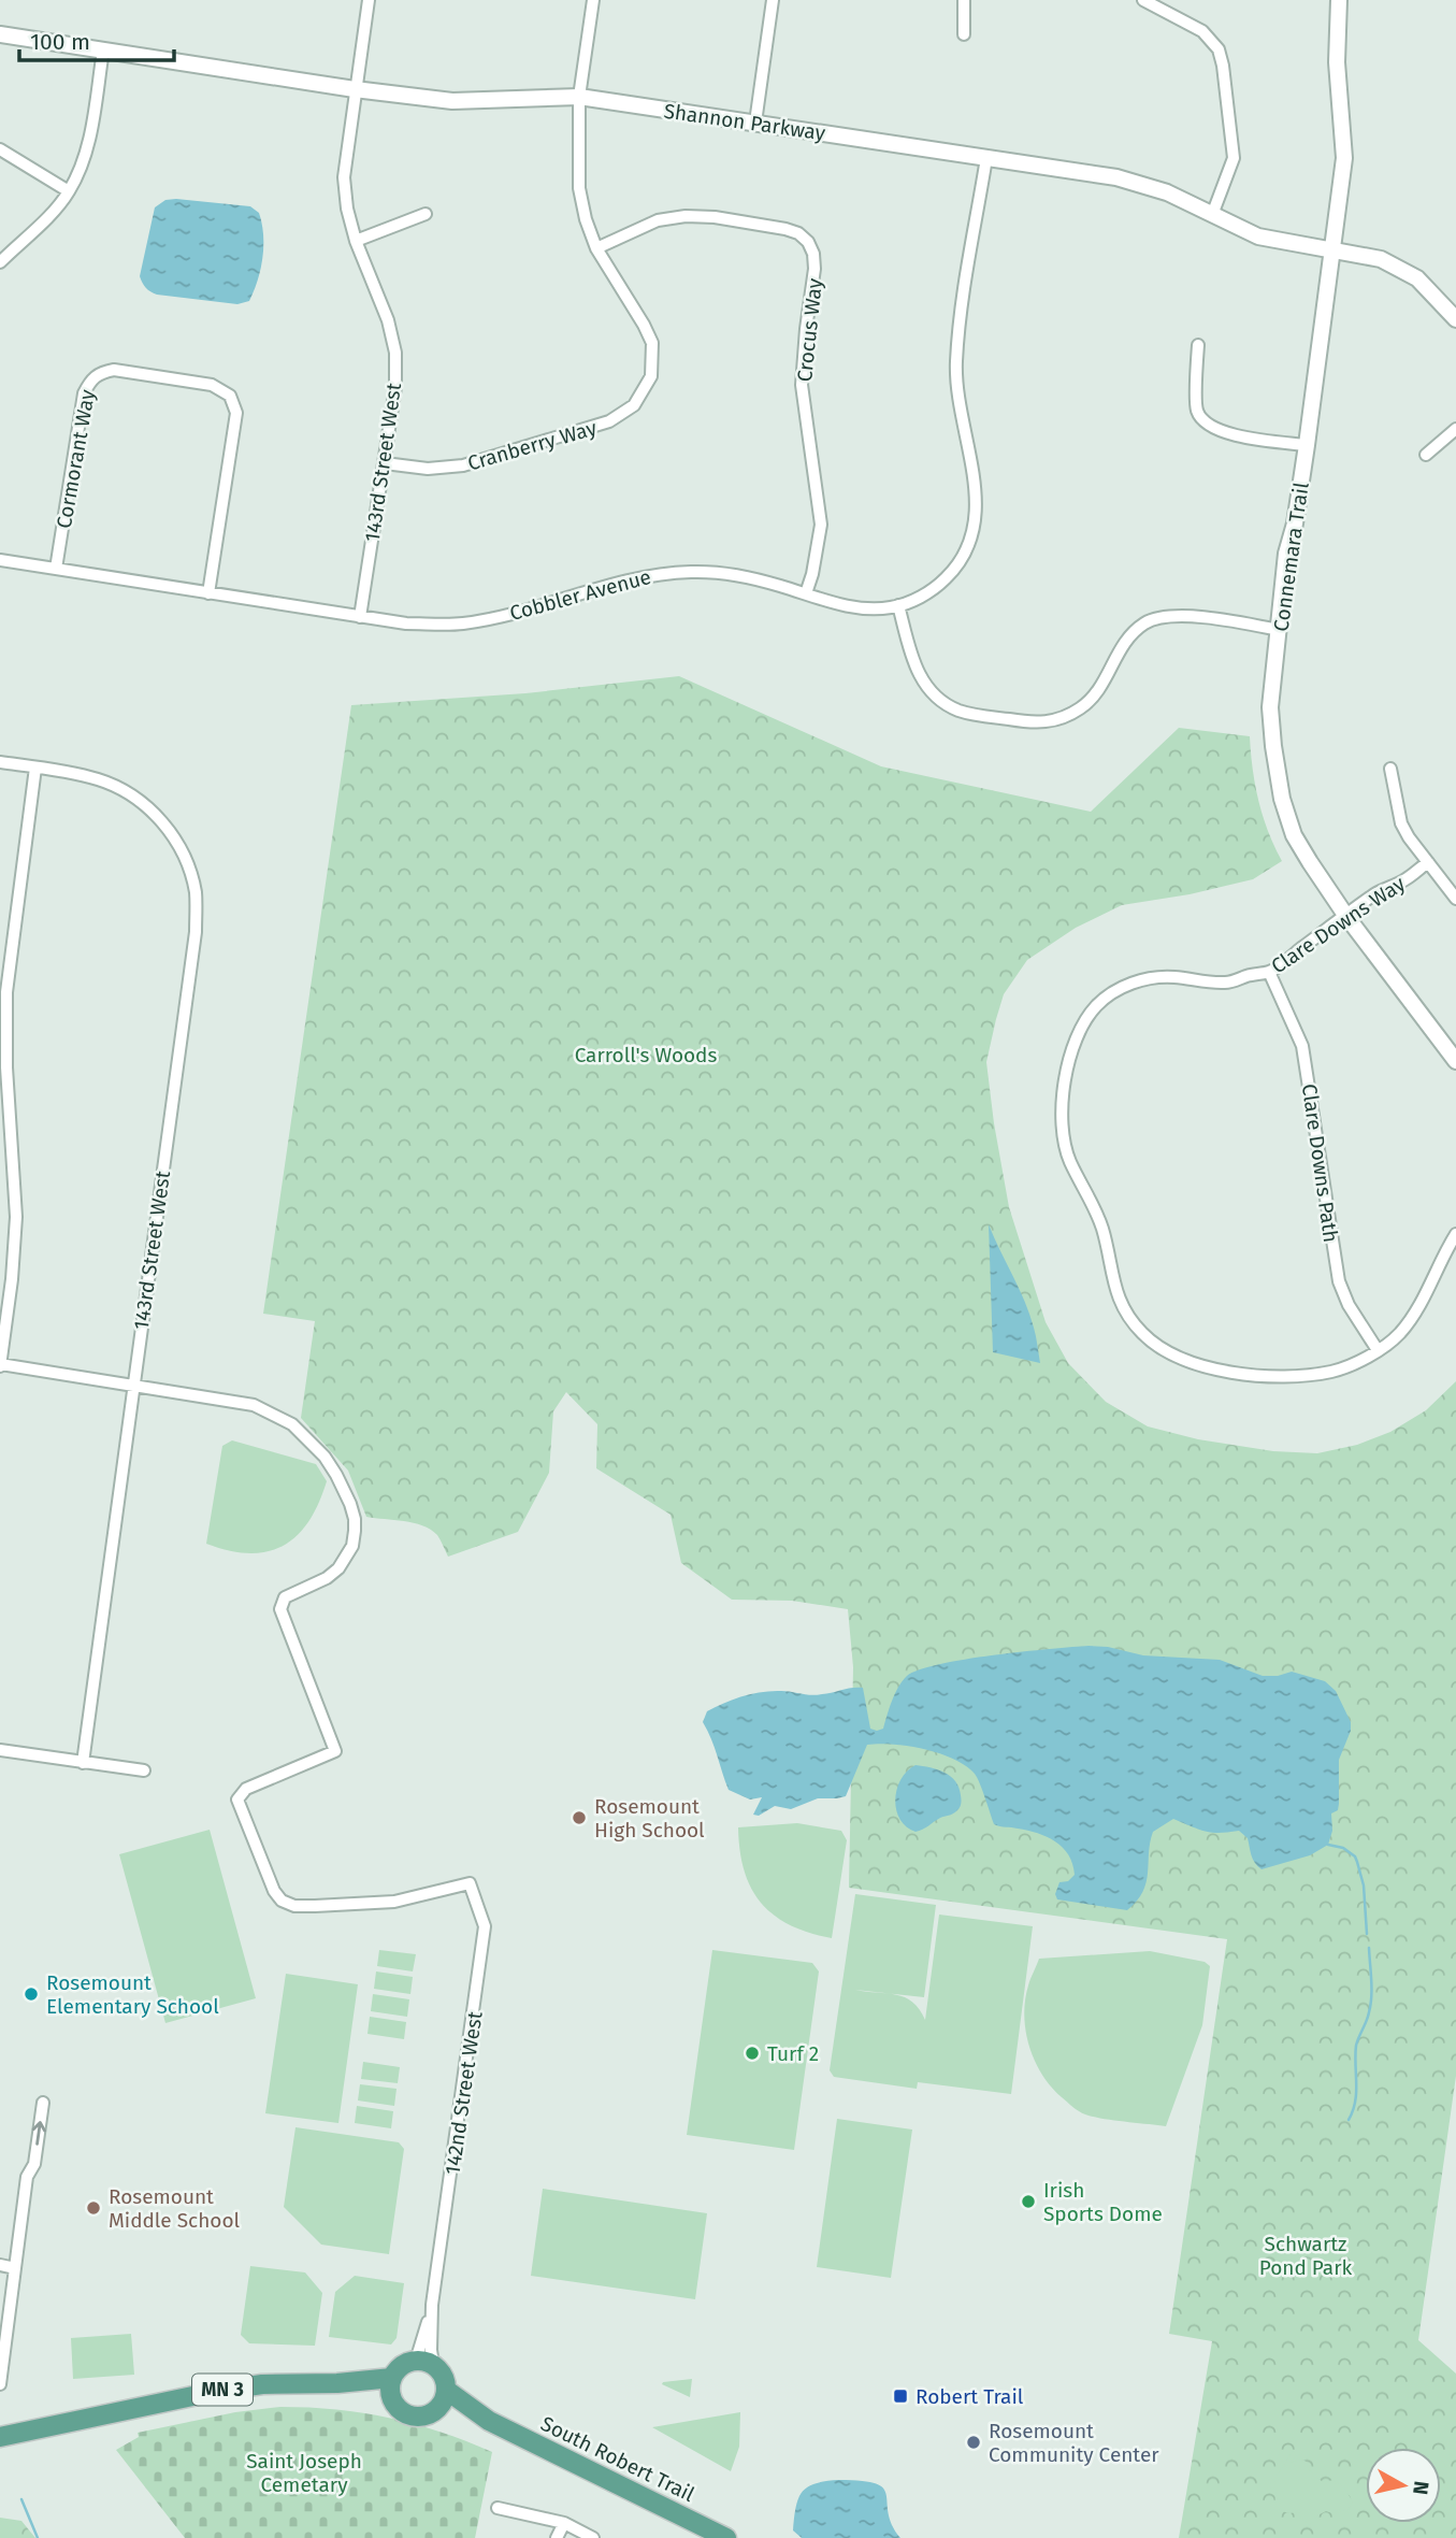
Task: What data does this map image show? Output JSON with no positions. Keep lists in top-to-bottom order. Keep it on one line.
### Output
{"streets":{"main road":["MN 3","South Robert Trail"],"street":["Shannon Parkway","Crocus Way","Cranberry Way","Cormorant Way","143rd Street West","Connemara Trail","Cobbler Avenue","Clare Downs Way","Clare Downs Path","142nd Street West"]},"crossings":[["Shannon Parkway","Cranberry Way"],["Shannon Parkway","143rd Street West"],["Shannon Parkway","Connemara Trail"],["Shannon Parkway","Cobbler Avenue"],["Crocus Way","Cranberry Way"],["Crocus Way","Cobbler Avenue"],["Cranberry Way","143rd Street West"],["Cormorant Way","Cobbler Avenue"],["143rd Street West","Cobbler Avenue"],["143rd Street West","142nd Street West"],["Connemara Trail","Clare Downs Way"],["Clare Downs Way","Clare Downs Path"]],"parks":["Carroll's Woods","Schwartz Pond Park","Saint Joseph Cemetary"],"places":{"other":["Rosemount High School","Rosemount Elementary School","Turf 2","Irish Sports Dome","Rosemount Middle School","Rosemount Community Center"],"transit":["Robert Trail"]},"scale_bar":"100 m","north":"right"}
